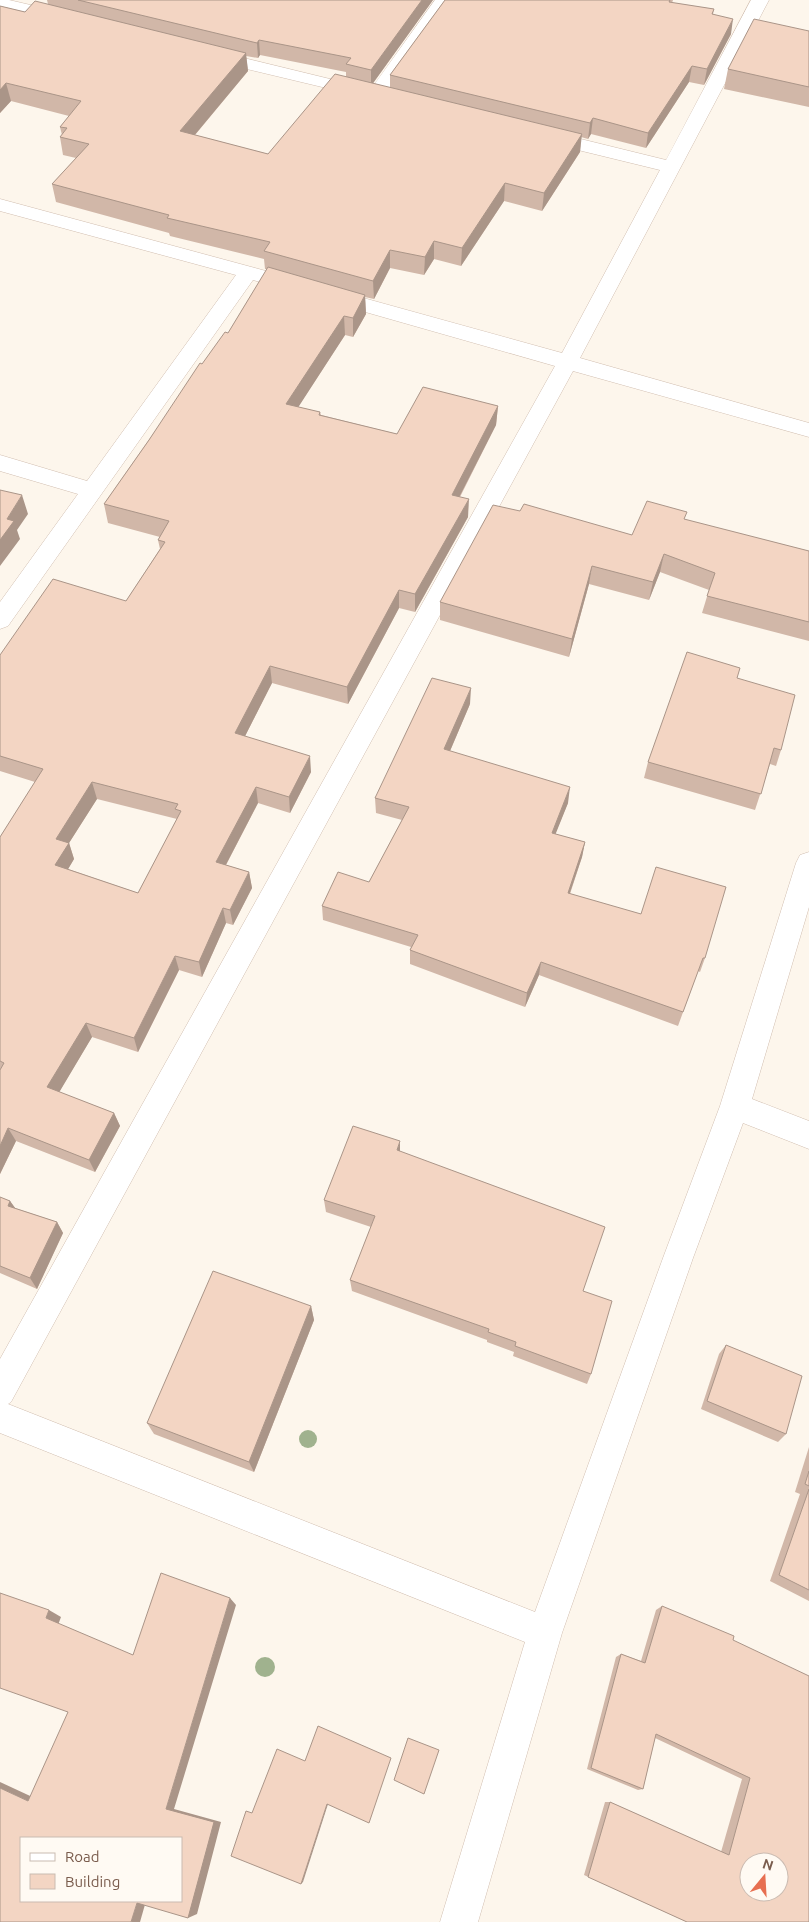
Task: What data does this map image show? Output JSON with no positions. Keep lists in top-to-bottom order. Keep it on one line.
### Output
{"legend":["Road","Building"],"north":"top"}
